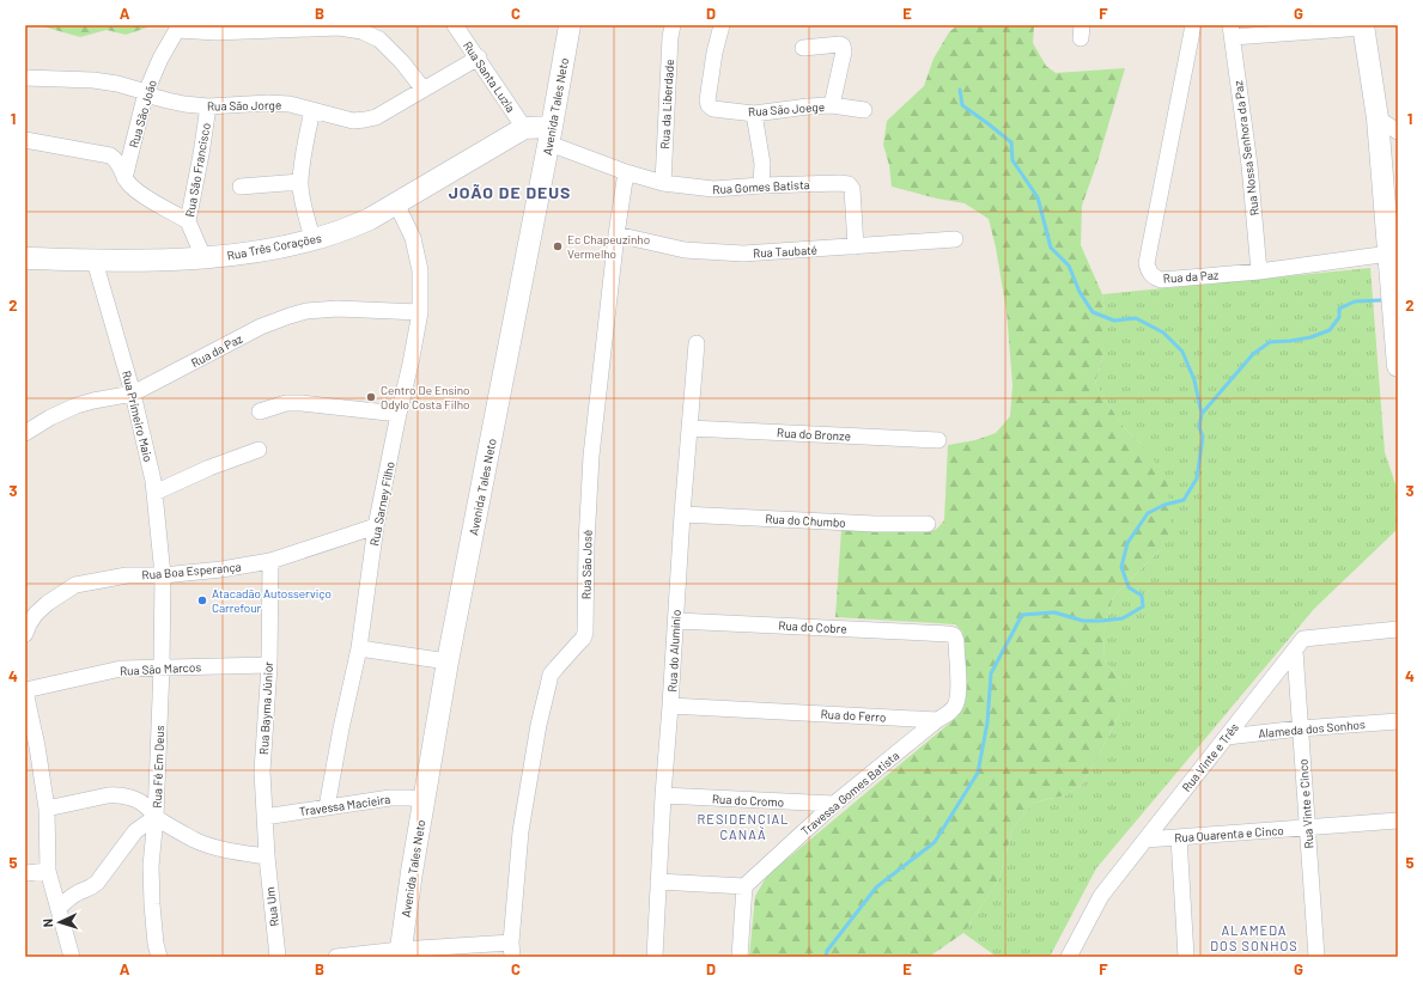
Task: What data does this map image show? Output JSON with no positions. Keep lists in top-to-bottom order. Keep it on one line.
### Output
{"streets":{"main road":["Avenida Tales Neto","Rua Três Corações"],"street":["Rua Santa Luzia","Rua da Liberdade","Rua São Jorge","Rua São Joege","Rua São João","Rua Nossa Senhora da Paz","Rua São Francisco","Rua Gomes Batista","Rua Taubaté","Rua da Paz","Rua Primeiro Maio","Rua do Bronze","Rua Sarney Filho","Rua do Chumbo","Rua São José","Rua Boa Esperança","Rua do Cobre","Rua do Alumínio","Rua São Marcos","Rua Bayma Júnior","Rua do Ferro","Alameda dos Sonhos","Rua Vinte e Três","Rua Fé Em Deus","Travessa Gomes Batista","Rua do Cromo","Rua Vinte e Cinco","Travessa Macieira","Rua Quarenta e Cinco","Rua Um"]},"crossings":[["Rua Santa Luzia","Rua São Jorge"],["Rua Santa Luzia","Rua Três Corações"],["Rua da Liberdade","Rua Gomes Batista"],["Rua São Jorge","Rua São João"],["Rua São Jorge","Rua São Francisco"],["Avenida Tales Neto","Rua Gomes Batista"],["Avenida Tales Neto","Rua Três Corações"],["Avenida Tales Neto","Travessa Macieira"],["Rua Nossa Senhora da Paz","Rua da Paz"],["Rua São Francisco","Rua Três Corações"],["Rua Gomes Batista","Rua Três Corações"],["Rua Gomes Batista","Rua Taubaté"],["Rua Gomes Batista","Rua São José"],["Rua Três Corações","Rua Primeiro Maio"],["Rua Três Corações","Rua Sarney Filho"],["Rua Taubaté","Rua São José"],["Rua da Paz","Rua Primeiro Maio"],["Rua da Paz","Rua Sarney Filho"],["Rua Primeiro Maio","Rua Boa Esperança"],["Rua Primeiro Maio","Rua Fé Em Deus"],["Rua do Bronze","Rua do Alumínio"],["Rua Sarney Filho","Rua Boa Esperança"],["Rua Sarney Filho","Travessa Macieira"],["Rua do Chumbo","Rua do Alumínio"],["Rua Boa Esperança","Rua Bayma Júnior"],["Rua Boa Esperança","Rua Fé Em Deus"],["Rua do Cobre","Rua do Alumínio"],["Rua do Cobre","Rua do Ferro"],["Rua do Cobre","Travessa Gomes Batista"],["Rua do Alumínio","Rua do Ferro"],["Rua do Alumínio","Rua do Cromo"],["Rua São Marcos","Rua Bayma Júnior"],["Rua São Marcos","Rua Fé Em Deus"],["Rua Bayma Júnior","Travessa Macieira"],["Rua Bayma Júnior","Rua Um"],["Rua do Ferro","Travessa Gomes Batista"],["Alameda dos Sonhos","Rua Vinte e Três"],["Alameda dos Sonhos","Rua Vinte e Cinco"],["Rua Vinte e Três","Rua Vinte e Cinco"],["Rua Vinte e Três","Rua Quarenta e Cinco"],["Travessa Gomes Batista","Rua do Cromo"],["Rua Vinte e Cinco","Rua Quarenta e Cinco"]],"districts":["JOÃO DE DEUS","RESIDENCIAL CANAÃ","ALAMEDA DOS SONHOS"],"places":["Ec Chapeuzinho Vermelho","Centro De Ensino Odylo Costa Filho","Atacadão Autosserviço Carrefour"],"north":"left","grid":{"columns":["A","B","C","D","E","F","G"],"rows":["1","2","3","4","5"]}}
